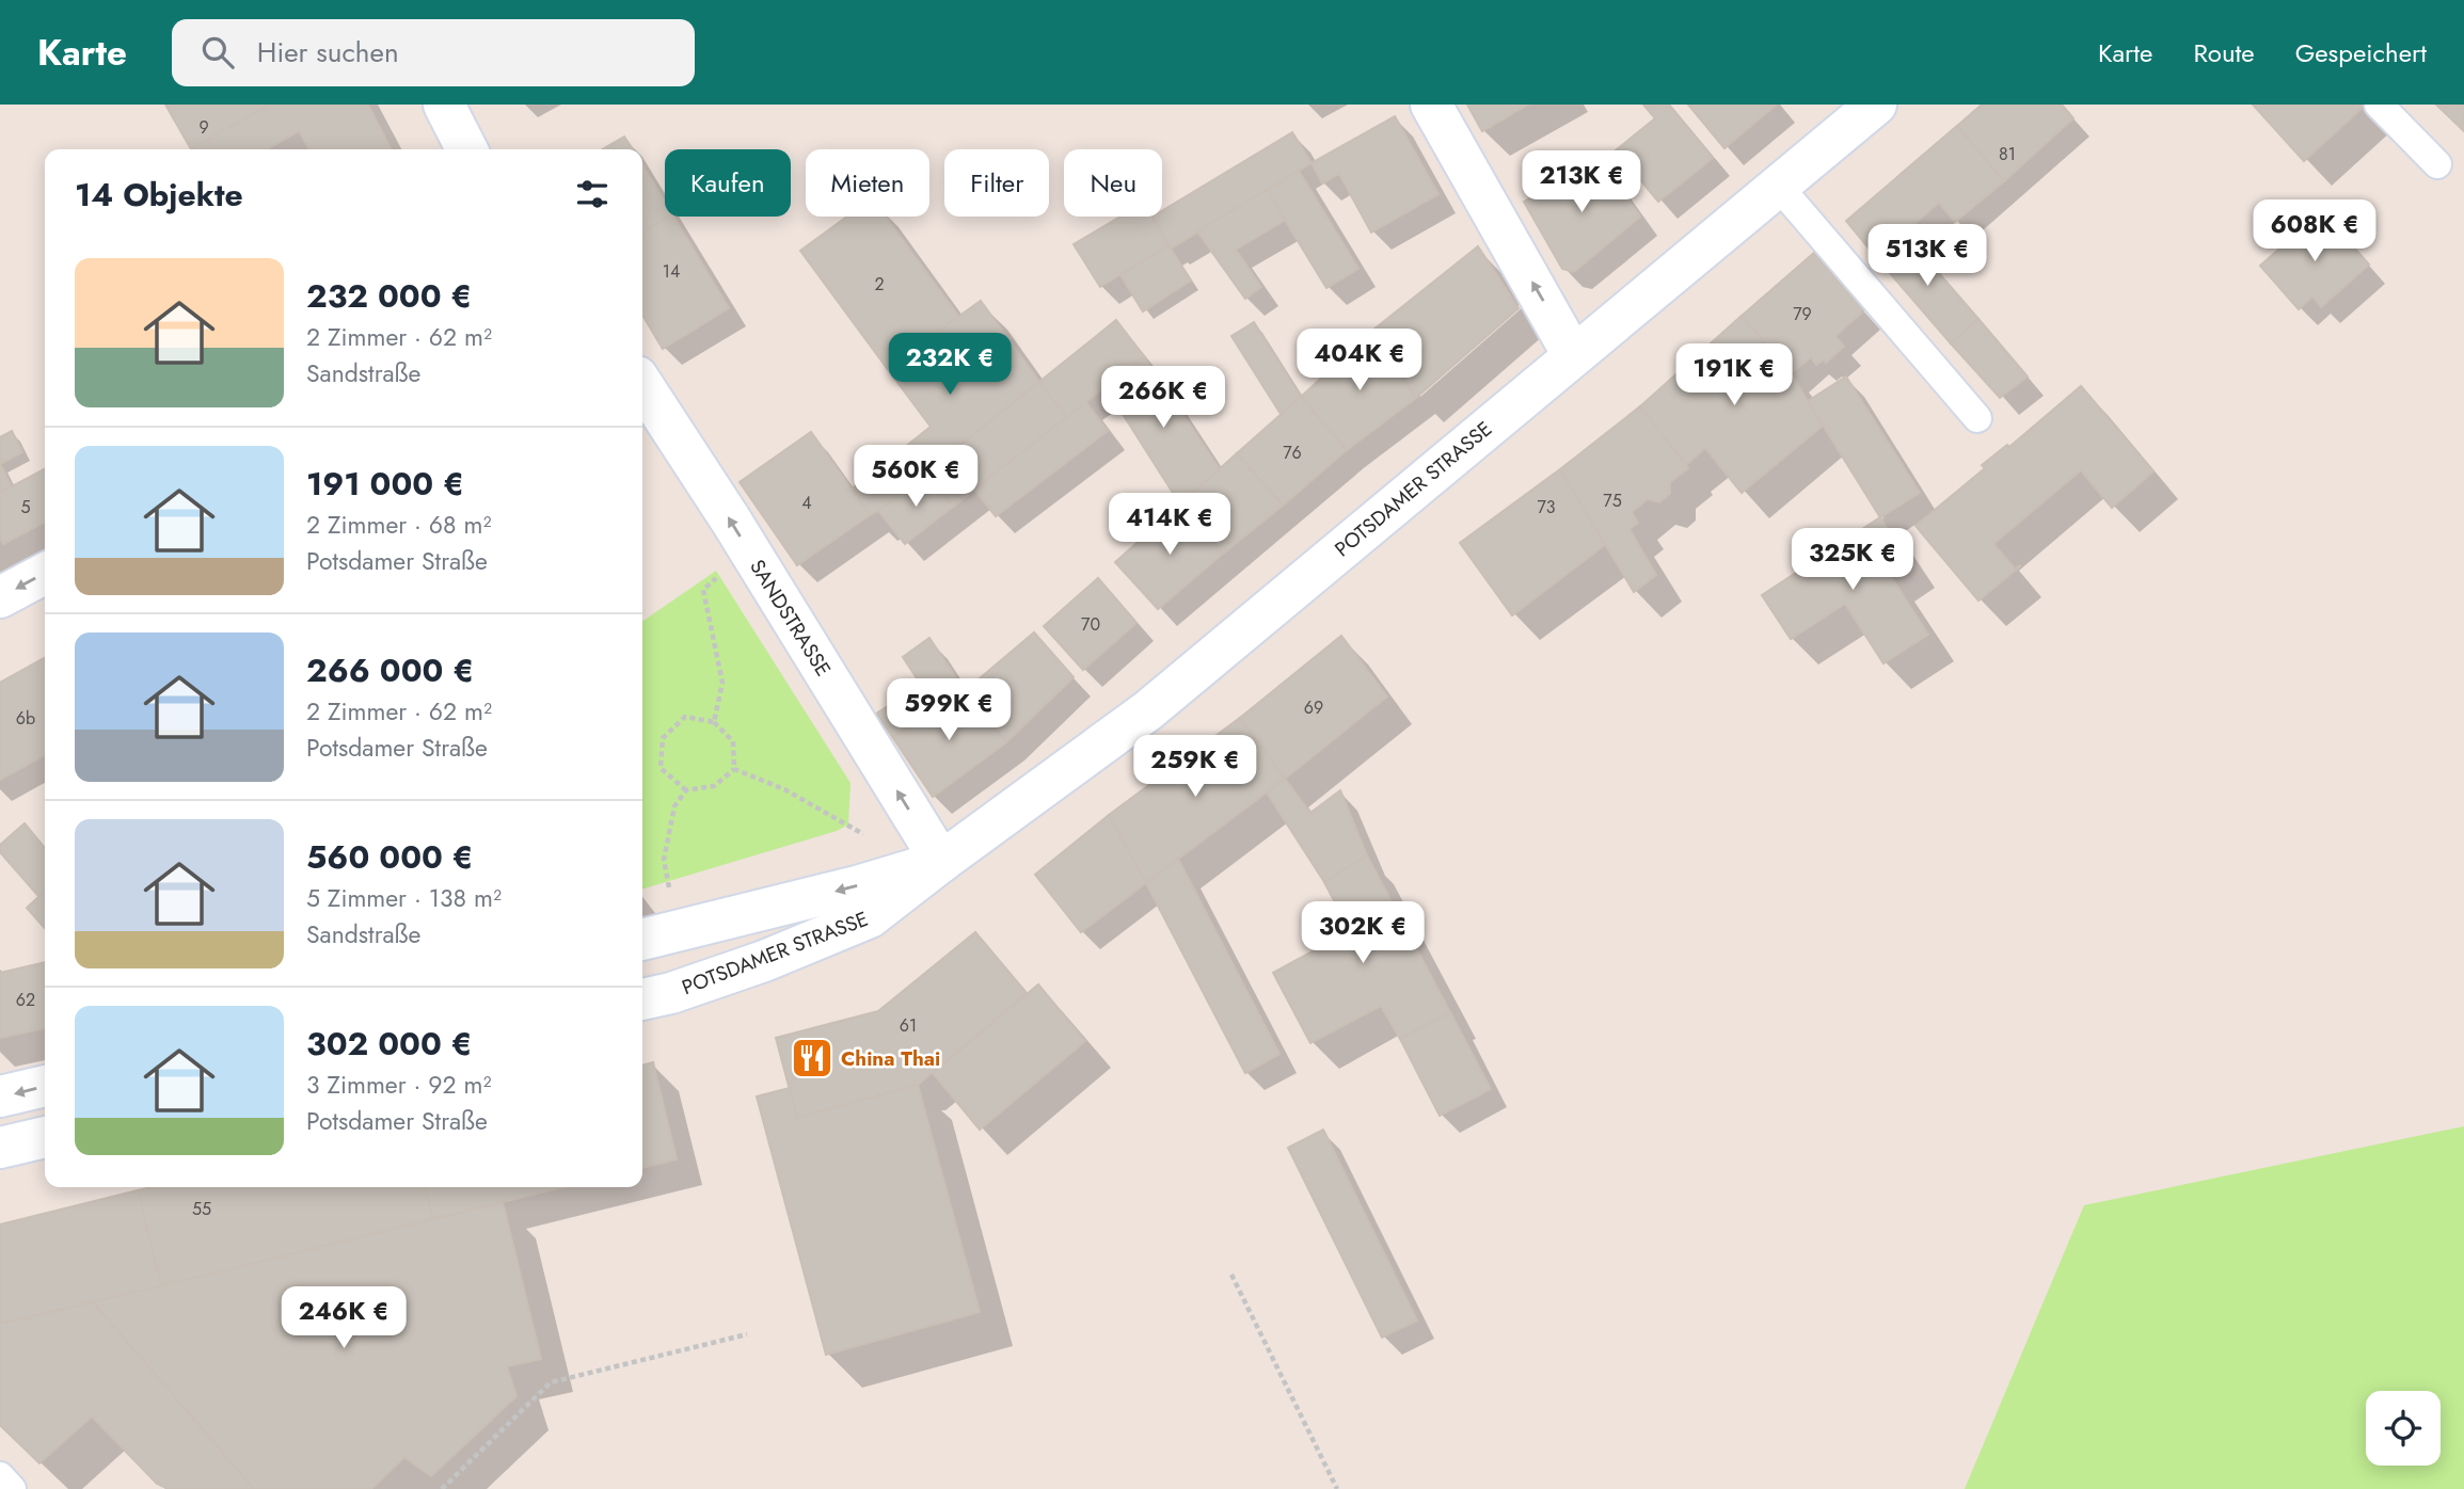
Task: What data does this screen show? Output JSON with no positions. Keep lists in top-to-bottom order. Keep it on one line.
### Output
{"streets":{"street":["POTSDAMER STRASSE","SANDSTRASSE"]},"crossings":[["POTSDAMER STRASSE","SANDSTRASSE"]],"one_way":["SANDSTRASSE"],"places":{"restaurant":["China Thai"]},"house_numbers":["9","81","14","2","79","76","75","4","5","73","70","69","6b","62","61","55"],"page":{"header":"Karte","search":"Hier suchen","nav":["Karte","Route","Gespeichert"],"chip":["Kaufen","Mieten","Filter","Neu"],"heading":"14 Objekte","price":["213K €","608K €","513K €","404K €","232K €","191K €","266K €","560K €","414K €","325K €","599K €","259K €","302K €","246K €"],"list":[{"name":"232 000 €","note":"2 Zimmer · 62 m² · Sandstraße"},{"name":"191 000 €","note":"2 Zimmer · 68 m² · Potsdamer Straße"},{"name":"266 000 €","note":"2 Zimmer · 62 m² · Potsdamer Straße"},{"name":"560 000 €","note":"5 Zimmer · 138 m² · Sandstraße"},{"name":"302 000 €","note":"3 Zimmer · 92 m² · Potsdamer Straße"}]}}
